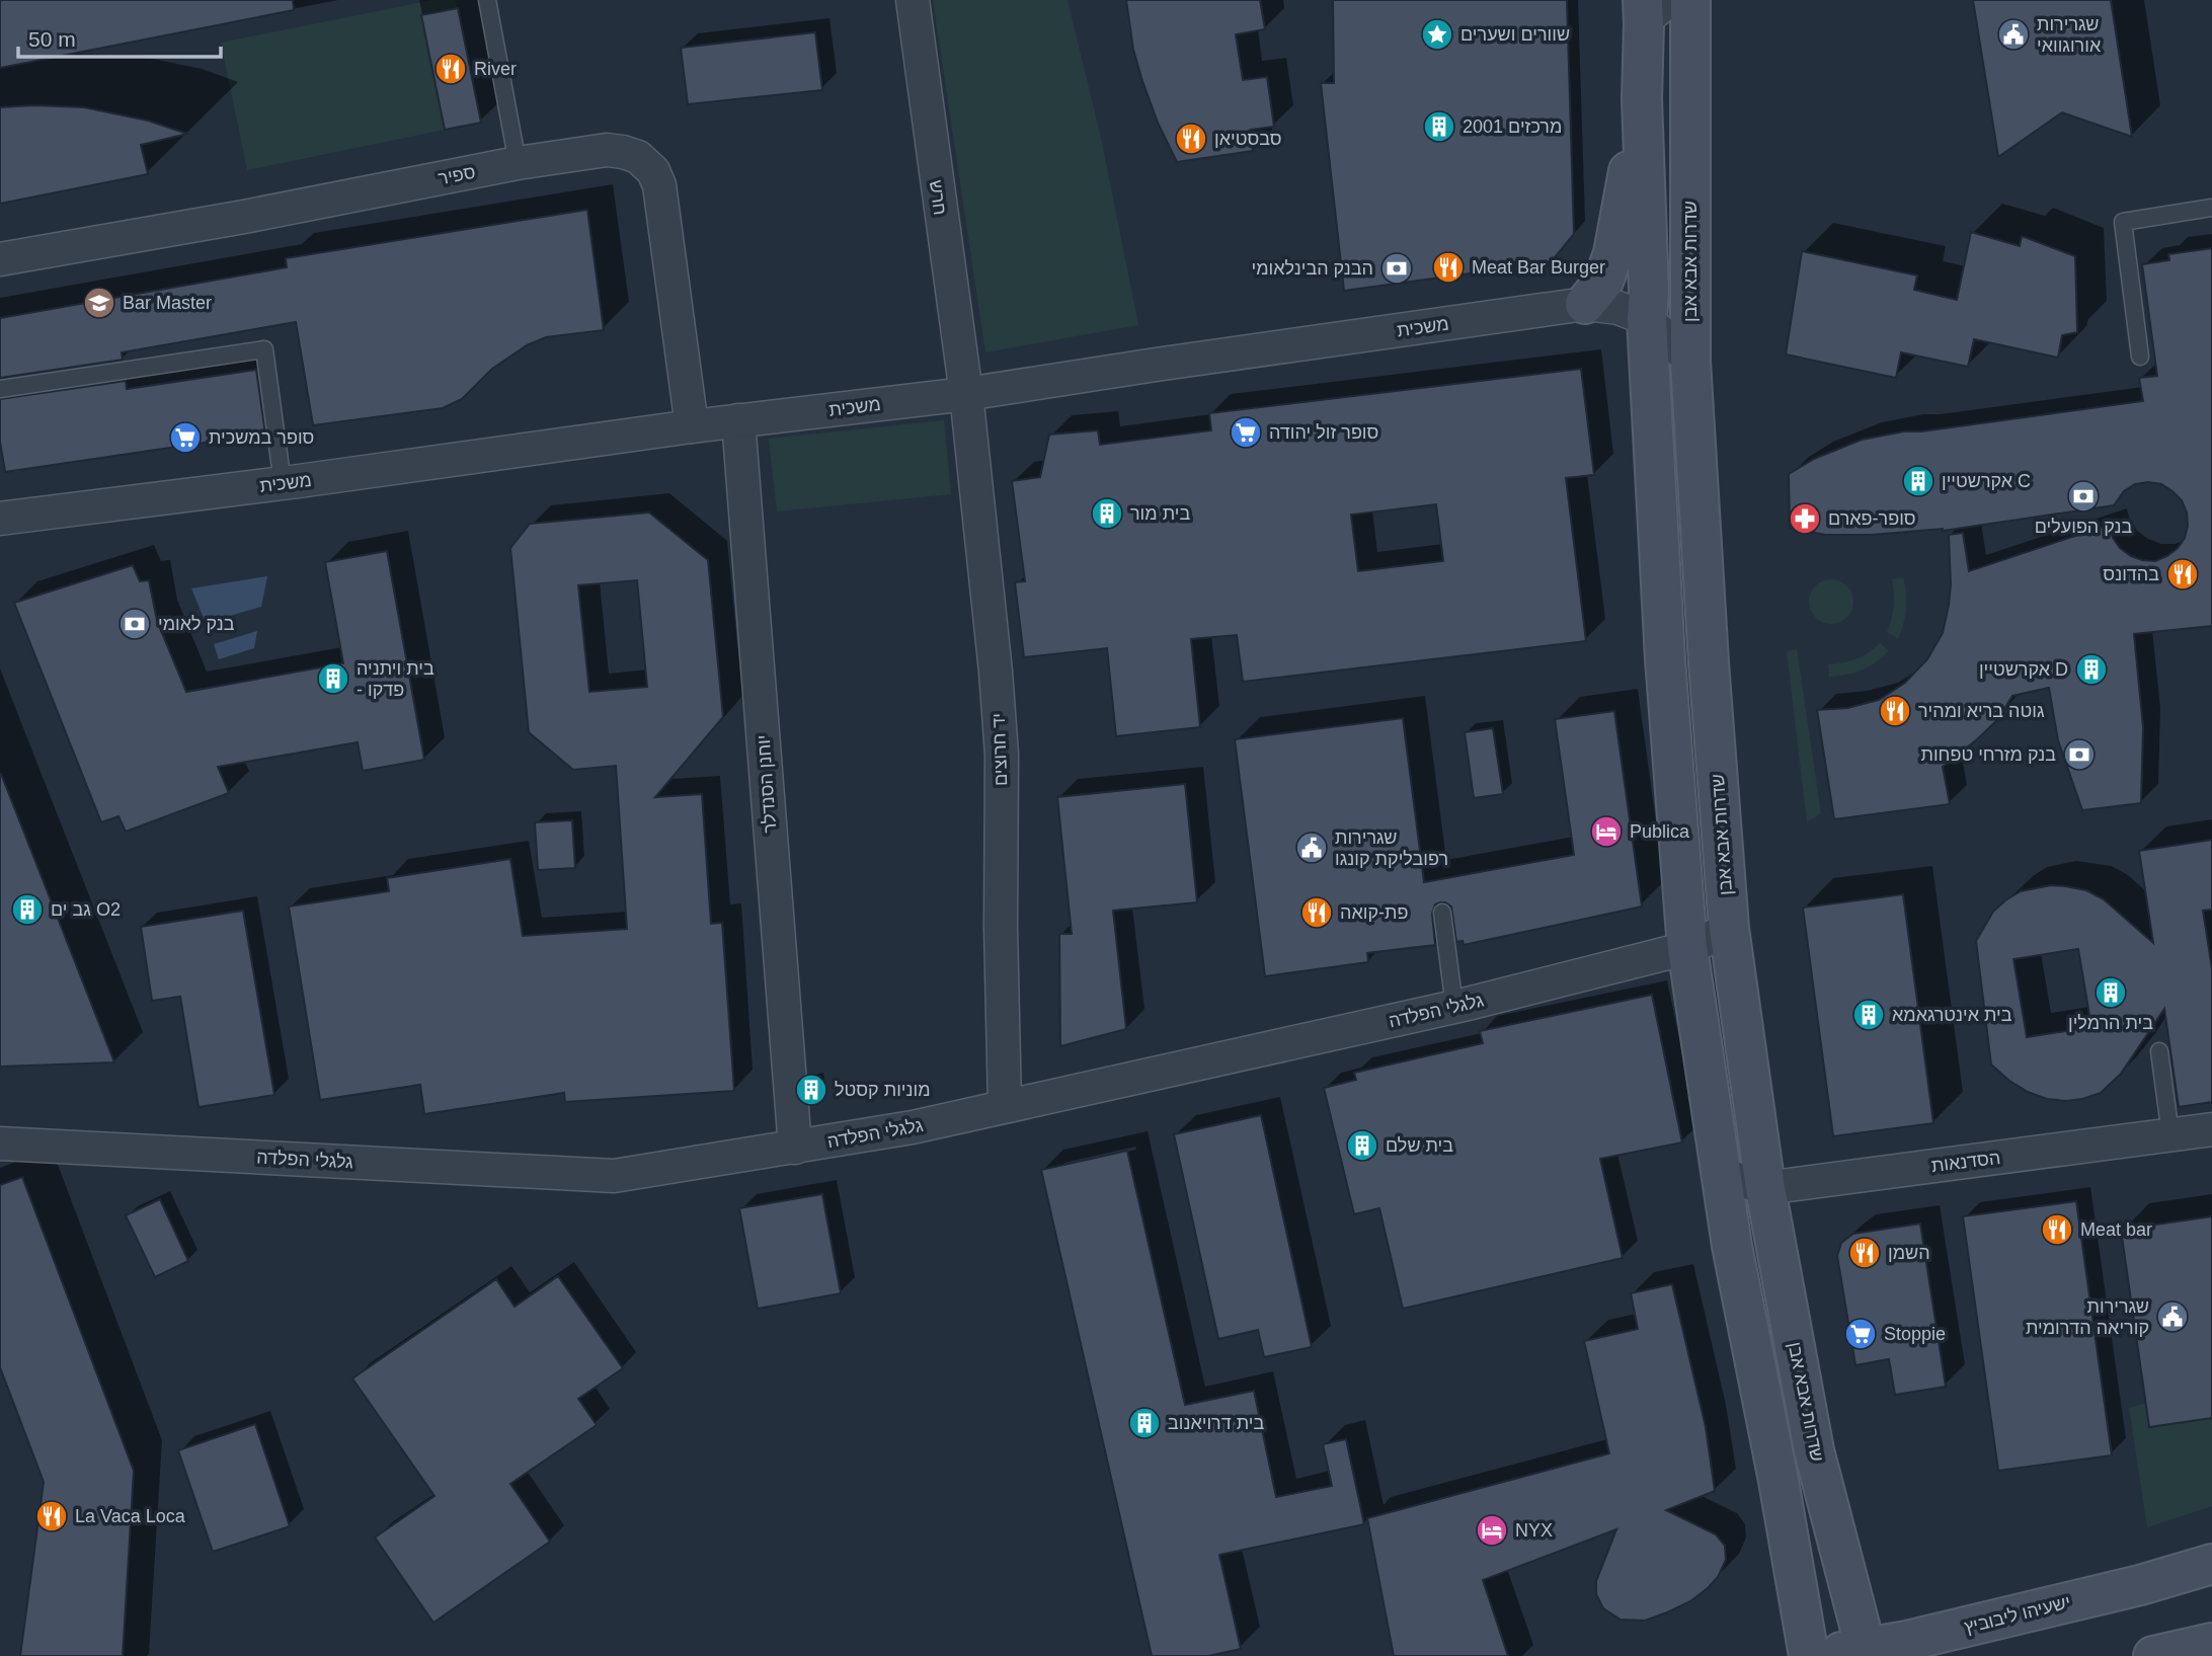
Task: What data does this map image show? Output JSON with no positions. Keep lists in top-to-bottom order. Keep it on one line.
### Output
{"streets":{"main road":["שדרות אבא אבן","ישעיהו ליבוביץ"],"street":["ספיר","חרש","משכית","יד חרוצים","יוחנן הסנדלר","גלגלי הפלדה","הסדנאות"]},"crossings":[["ספיר","משכית"],["חרש","משכית"],["חרש","יד חרוצים"],["שדרות אבא אבן","משכית"],["שדרות אבא אבן","גלגלי הפלדה"],["שדרות אבא אבן","הסדנאות"],["שדרות אבא אבן","ישעיהו ליבוביץ"],["משכית","יד חרוצים"],["משכית","יוחנן הסנדלר"],["יד חרוצים","גלגלי הפלדה"],["יוחנן הסנדלר","גלגלי הפלדה"]],"places":{"place":["שוורים ושערים"],"public building":["שגרירות אורוגוואי","שגרירות רפובליקת קונגו","שגרירות קוריאה הדרומית"],"restaurant":["River","סבסטיאן","Meat Bar Burger","בהדונס","גוטה בריא ומהיר","פת-קואה","Meat bar","השמן","La Vaca Loca"],"building":["מרכזים 2001","אקרשטיין C","בית מור","אקרשטיין D","בית ויתניה - פדקו","גב ים O2","בית הרמלין","בית אינטרגאמא","מוניות קסטל","בית שלם","בית דרויאנוב"],"bank":["הבנק הבינלאומי","בנק הפועלים","בנק לאומי","בנק מזרחי טפחות"],"school or university":["Bar Master"],"supermarket":["סופר זול יהודה","סופר במשכית","Stoppie"],"pharmacy":["סופר-פארם"],"hotel":["Publica","NYX"]},"scale_bar":"50 m"}
